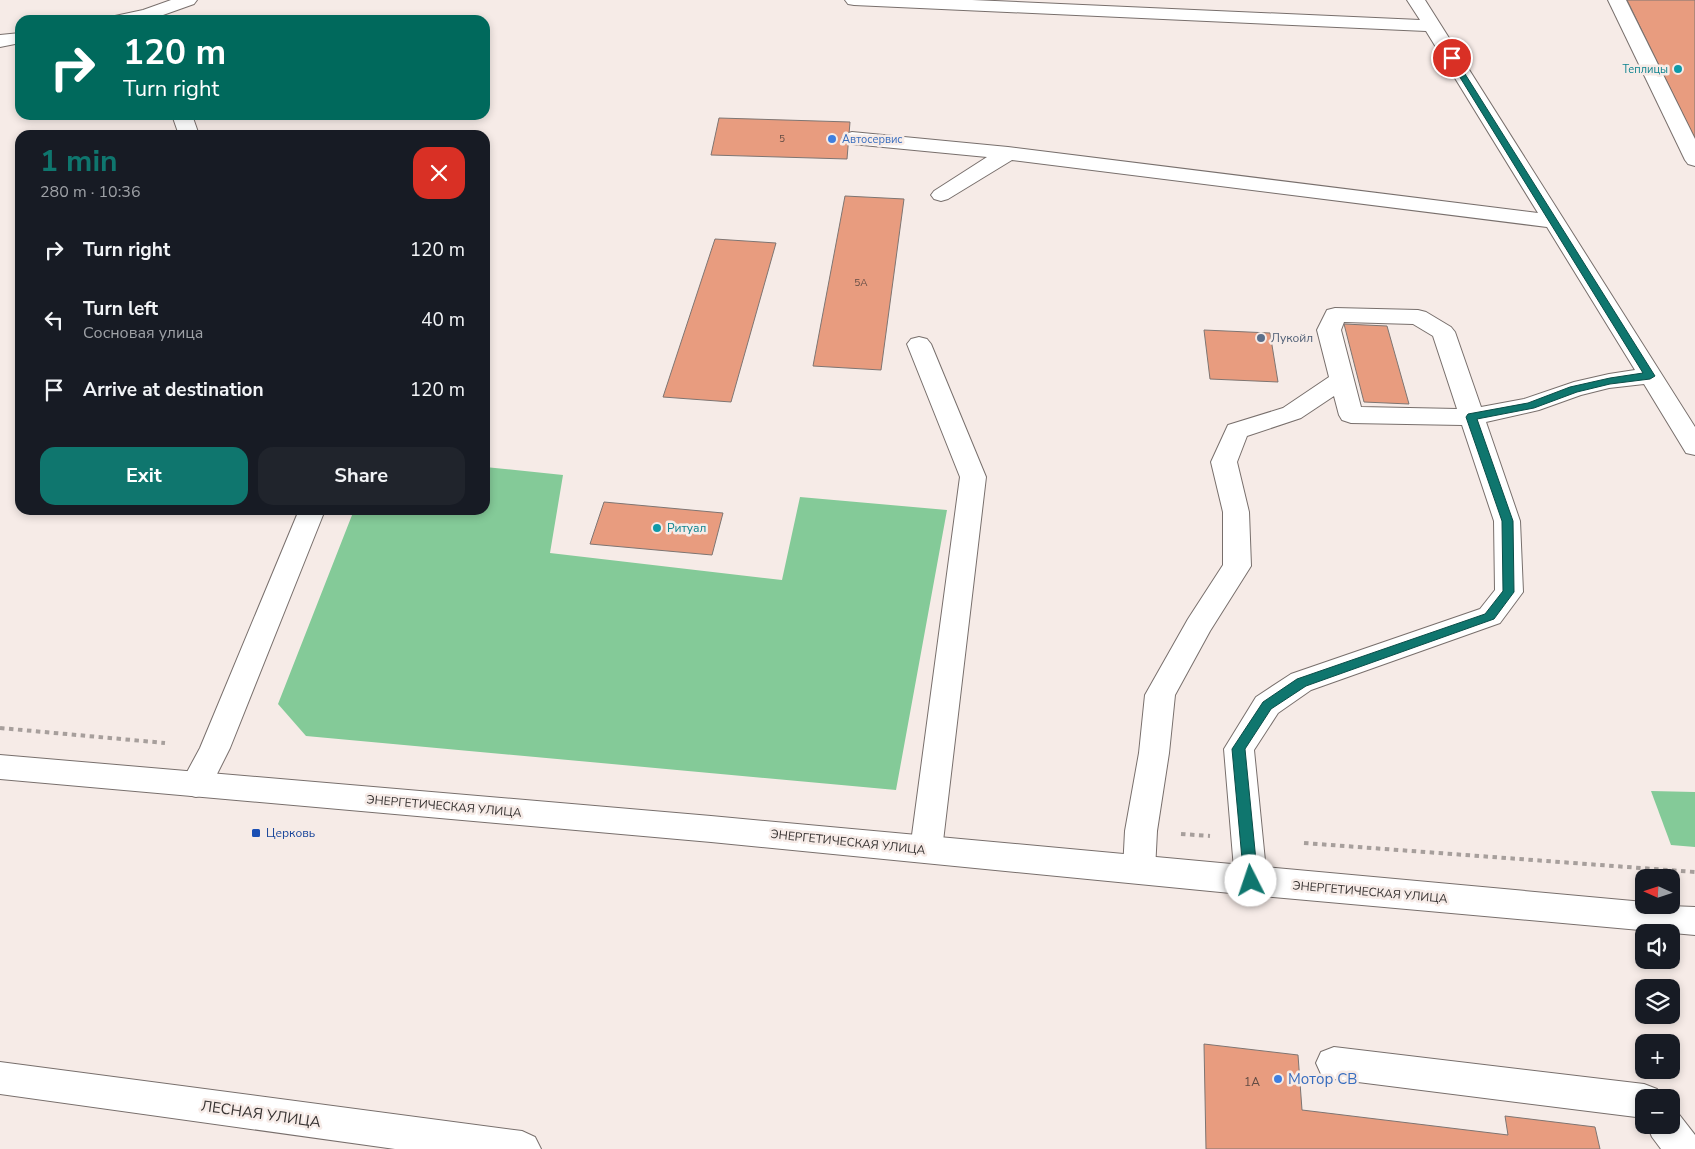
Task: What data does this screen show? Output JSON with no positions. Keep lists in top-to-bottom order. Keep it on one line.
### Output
{"streets":{"street":["ЭНЕРГЕТИЧЕСКАЯ УЛИЦА","ЛЕСНАЯ УЛИЦА"]},"places":{"other":["Теплицы","Автосервис","Лукойл","Ритуал","Мотор СВ"],"transit":["Церковь"]},"house_numbers":["5","5А","1А"],"north":"left","page":{"turn":["120 m","Turn right"],"heading":["1 min","280 m · 10:36"],"list":[{"name":"Turn right","value":"120 m"},{"name":"Turn left","note":"Сосновая улица","value":"40 m"},{"name":"Arrive at destination","value":"120 m"}],"buttons":["Exit","Share"],"map_buttons":["+","−"]}}
